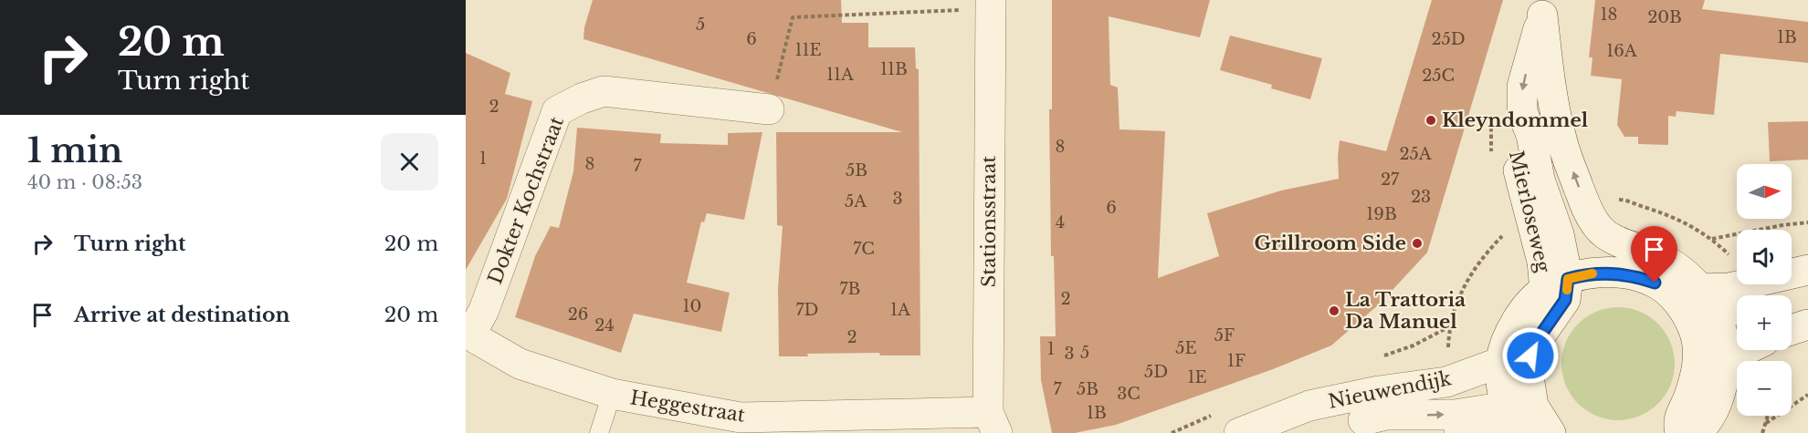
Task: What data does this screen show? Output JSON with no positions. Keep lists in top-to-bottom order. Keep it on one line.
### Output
{"streets":{"street":["Dokter Kochstraat","Mierloseweg","Stationsstraat","Nieuwendijk","Heggestraat"]},"crossings":[["Dokter Kochstraat","Heggestraat"],["Mierloseweg","Nieuwendijk"],["Stationsstraat","Heggestraat"]],"one_way":["Mierloseweg"],"places":["Kleyndommel","Grillroom Side","La Trattoria Da Manuel"],"house_numbers":["18","20B","5","1B","6","25D","11E","16A","11B","11A","25C","2","8","25A","1","8","7","5B","27","23","3","5A","6","19B","4","7C","7B","2","10","7D","1A","26","24","5F","2","5E","1","5","3","1F","5D","1E","7","5B","3C","1B"],"north":"right","page":{"turn":["20 m","Turn right"],"heading":["1 min","40 m · 08:53"],"map_buttons":["+","−"],"list":[{"name":"Turn right","value":"20 m"},{"name":"Arrive at destination","value":"20 m"}]}}
